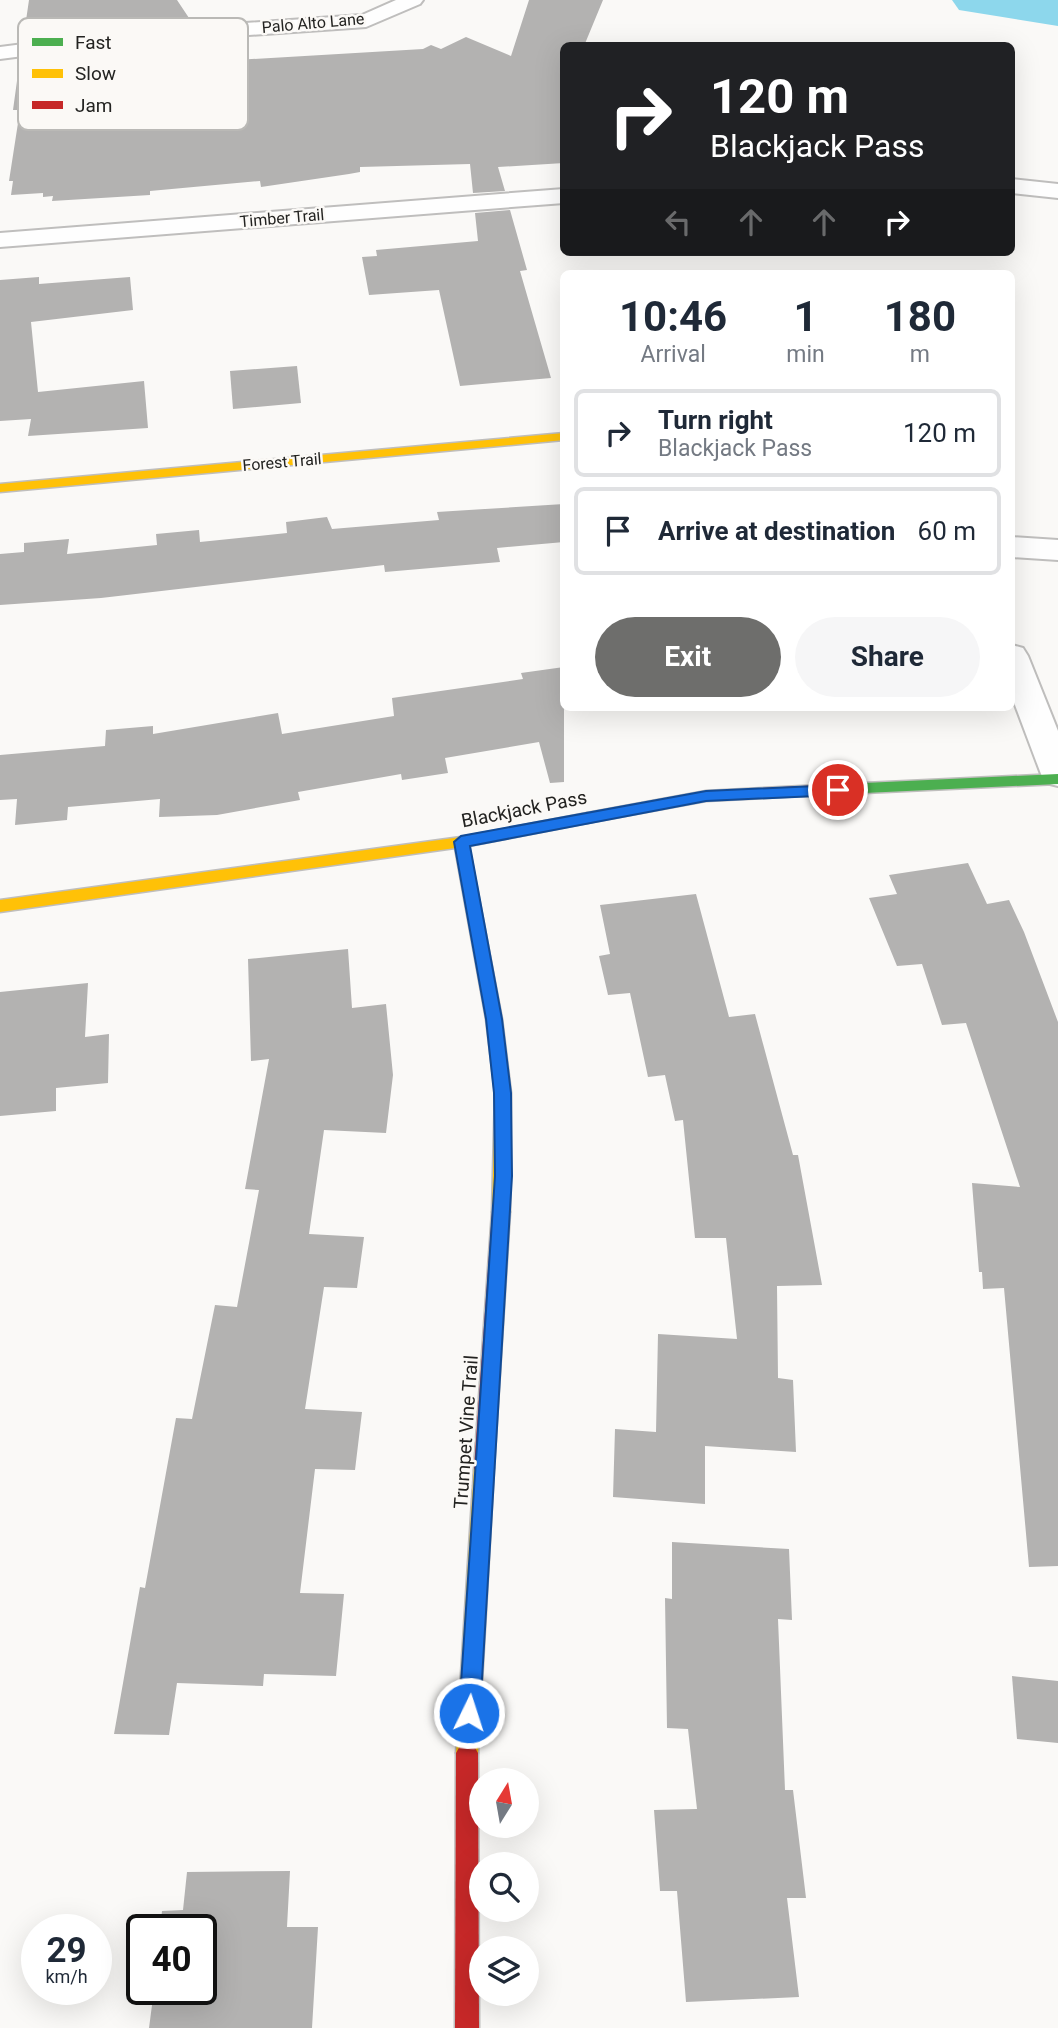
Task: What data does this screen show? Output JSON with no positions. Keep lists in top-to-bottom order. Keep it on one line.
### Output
{"streets":{"street":["Palo Alto Lane","Timber Trail","Forest Trail","Blackjack Pass","Trumpet Vine Trail"]},"crossings":[["Blackjack Pass","Trumpet Vine Trail"]],"legend":["Fast","Slow","Jam"],"north":"top","page":{"turn":["120 m","Blackjack Pass"],"eta":["10:46","Arrival","1","min","180","m"],"list":[{"name":"Turn right","note":"Blackjack Pass","value":"120 m"},{"name":"Arrive at destination","value":"60 m"}],"buttons":["Exit","Share"],"speed":"29 km/h","limit":"40"}}
